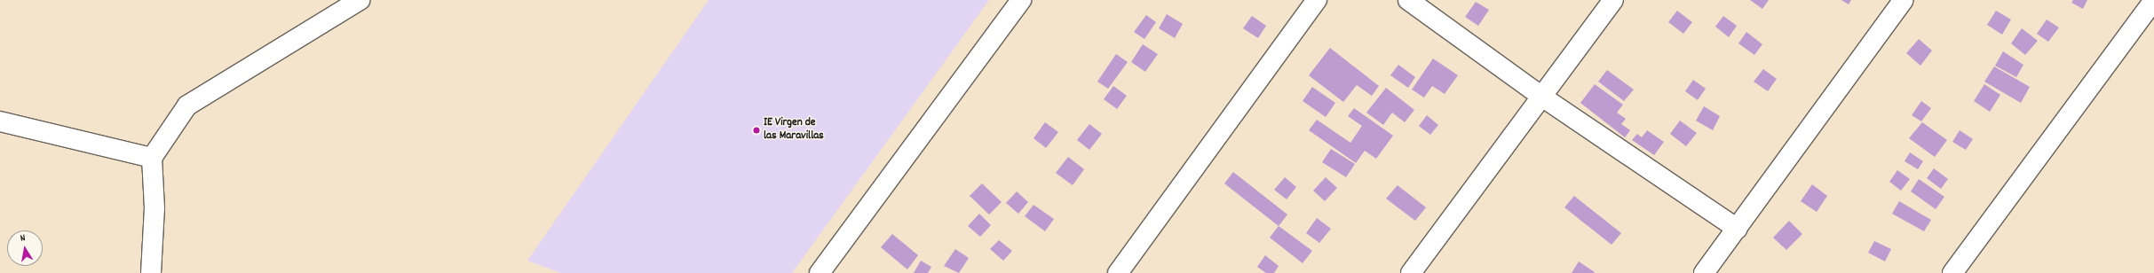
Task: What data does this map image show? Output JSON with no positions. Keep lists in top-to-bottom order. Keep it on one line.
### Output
{"places":["IE Virgen de las Maravillas"],"north":"top"}
